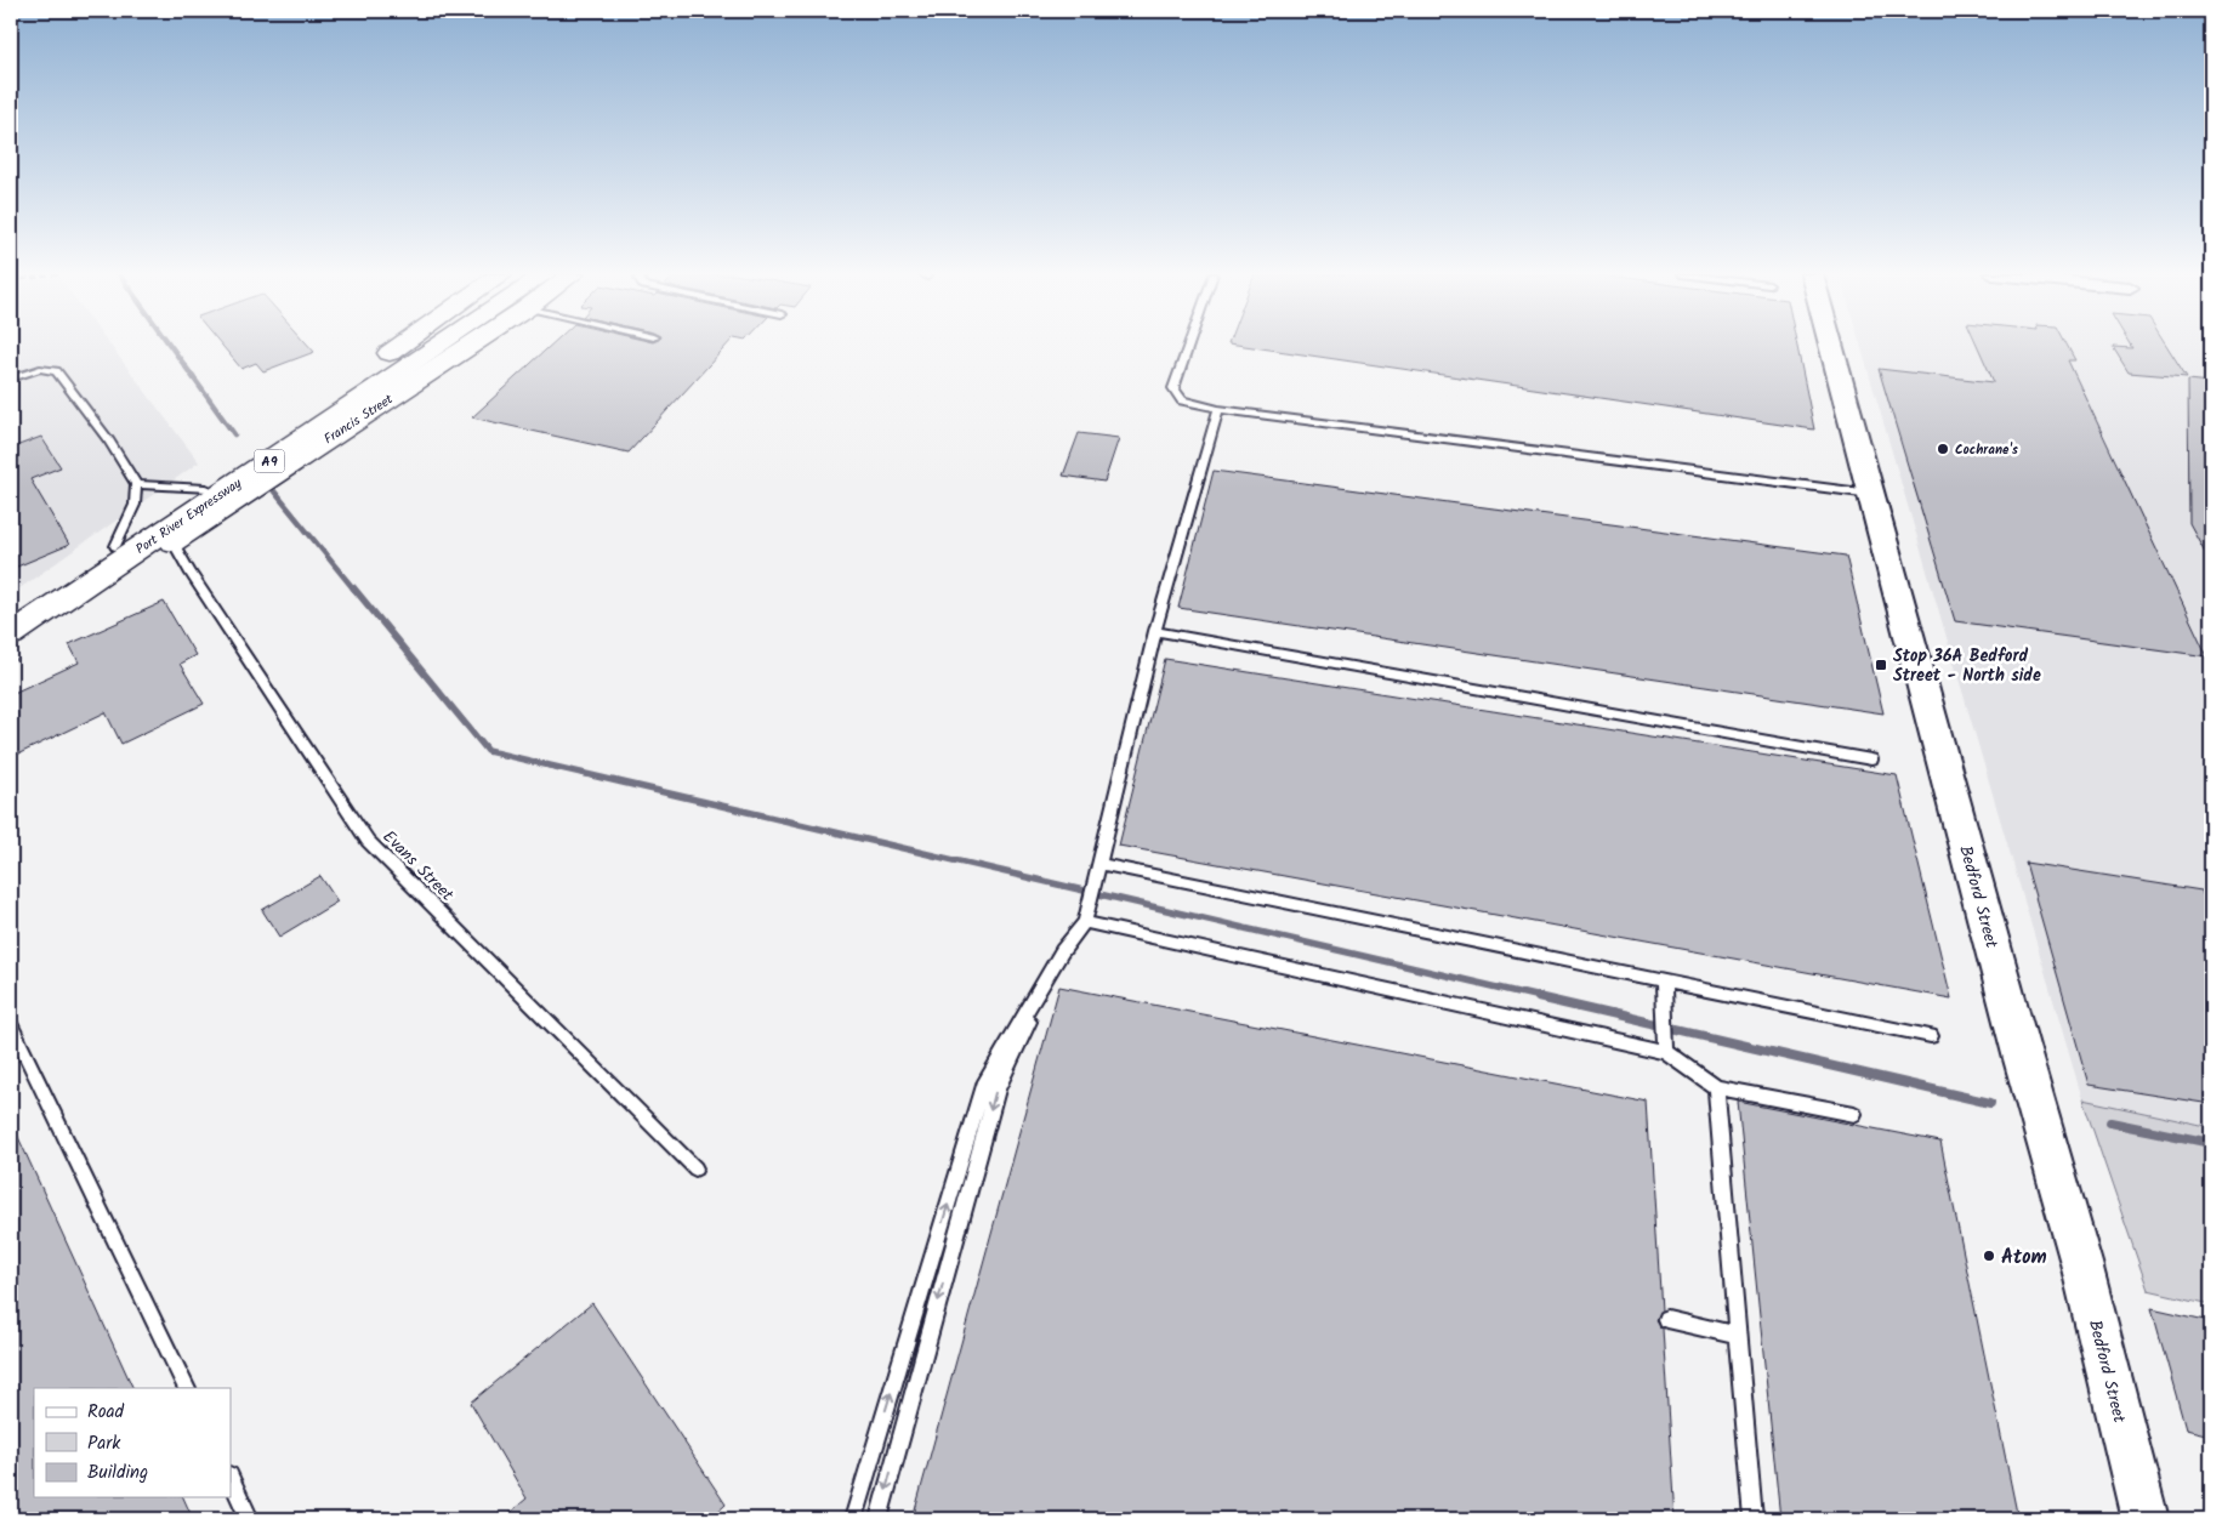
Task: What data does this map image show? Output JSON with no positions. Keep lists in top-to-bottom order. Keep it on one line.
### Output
{"streets":{"main road":["Francis Street","A9","Port River Expressway"],"street":["Bedford Street"],"lane":["Evans Street"]},"crossings":[["Francis Street","Evans Street"]],"places":{"other":["Cochrane's","Atom"],"transit":["Stop 36A Bedford Street - North side"]},"legend":["Road","Park","Building"]}
